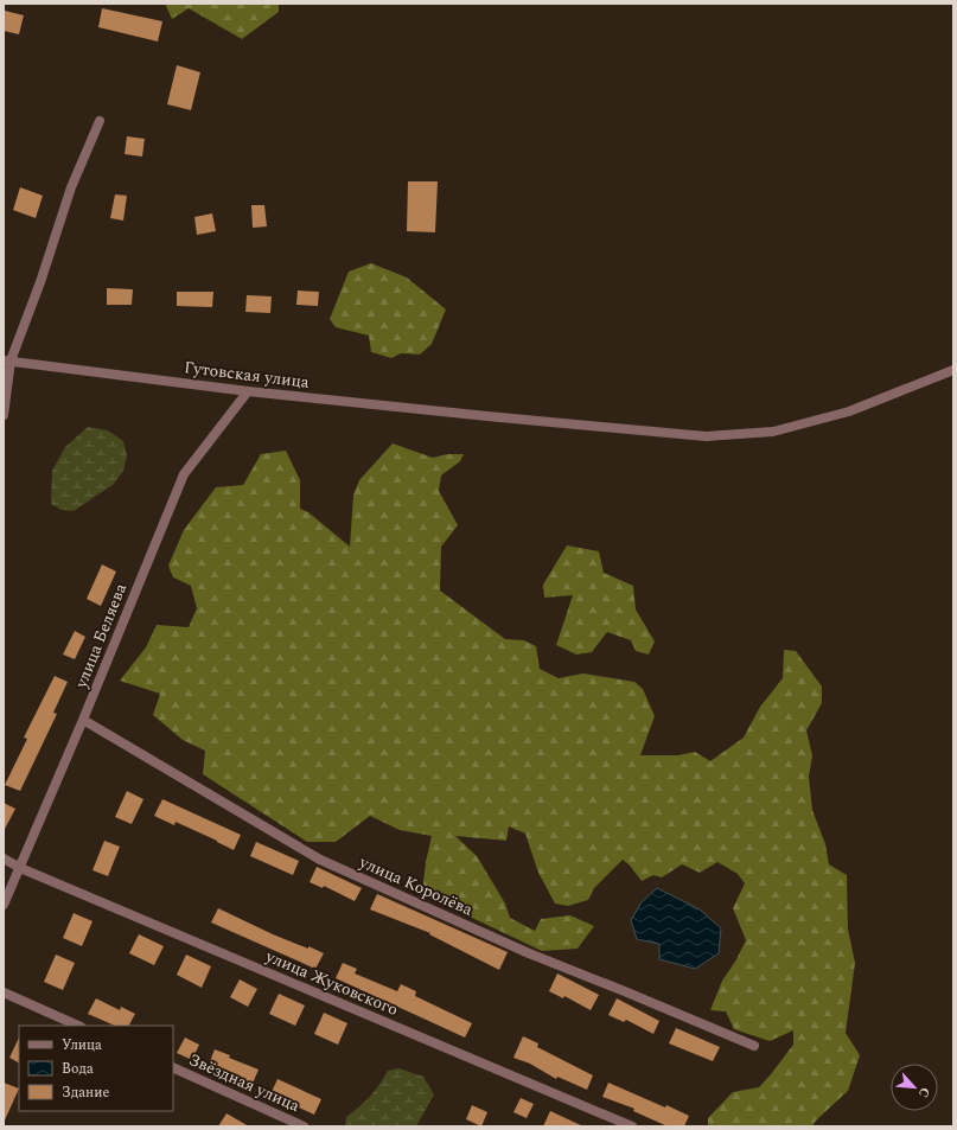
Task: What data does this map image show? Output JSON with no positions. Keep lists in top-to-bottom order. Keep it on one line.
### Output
{"streets":{"street":["Гутовская улица","улица Беляева","улица Королёва","улица Жуковского","Звёздная улица"]},"crossings":[["Гутовская улица","улица Беляева"],["улица Беляева","улица Королёва"],["улица Беляева","улица Жуковского"]],"legend":["Улица","Вода","Здание"],"north":"bottom right"}
